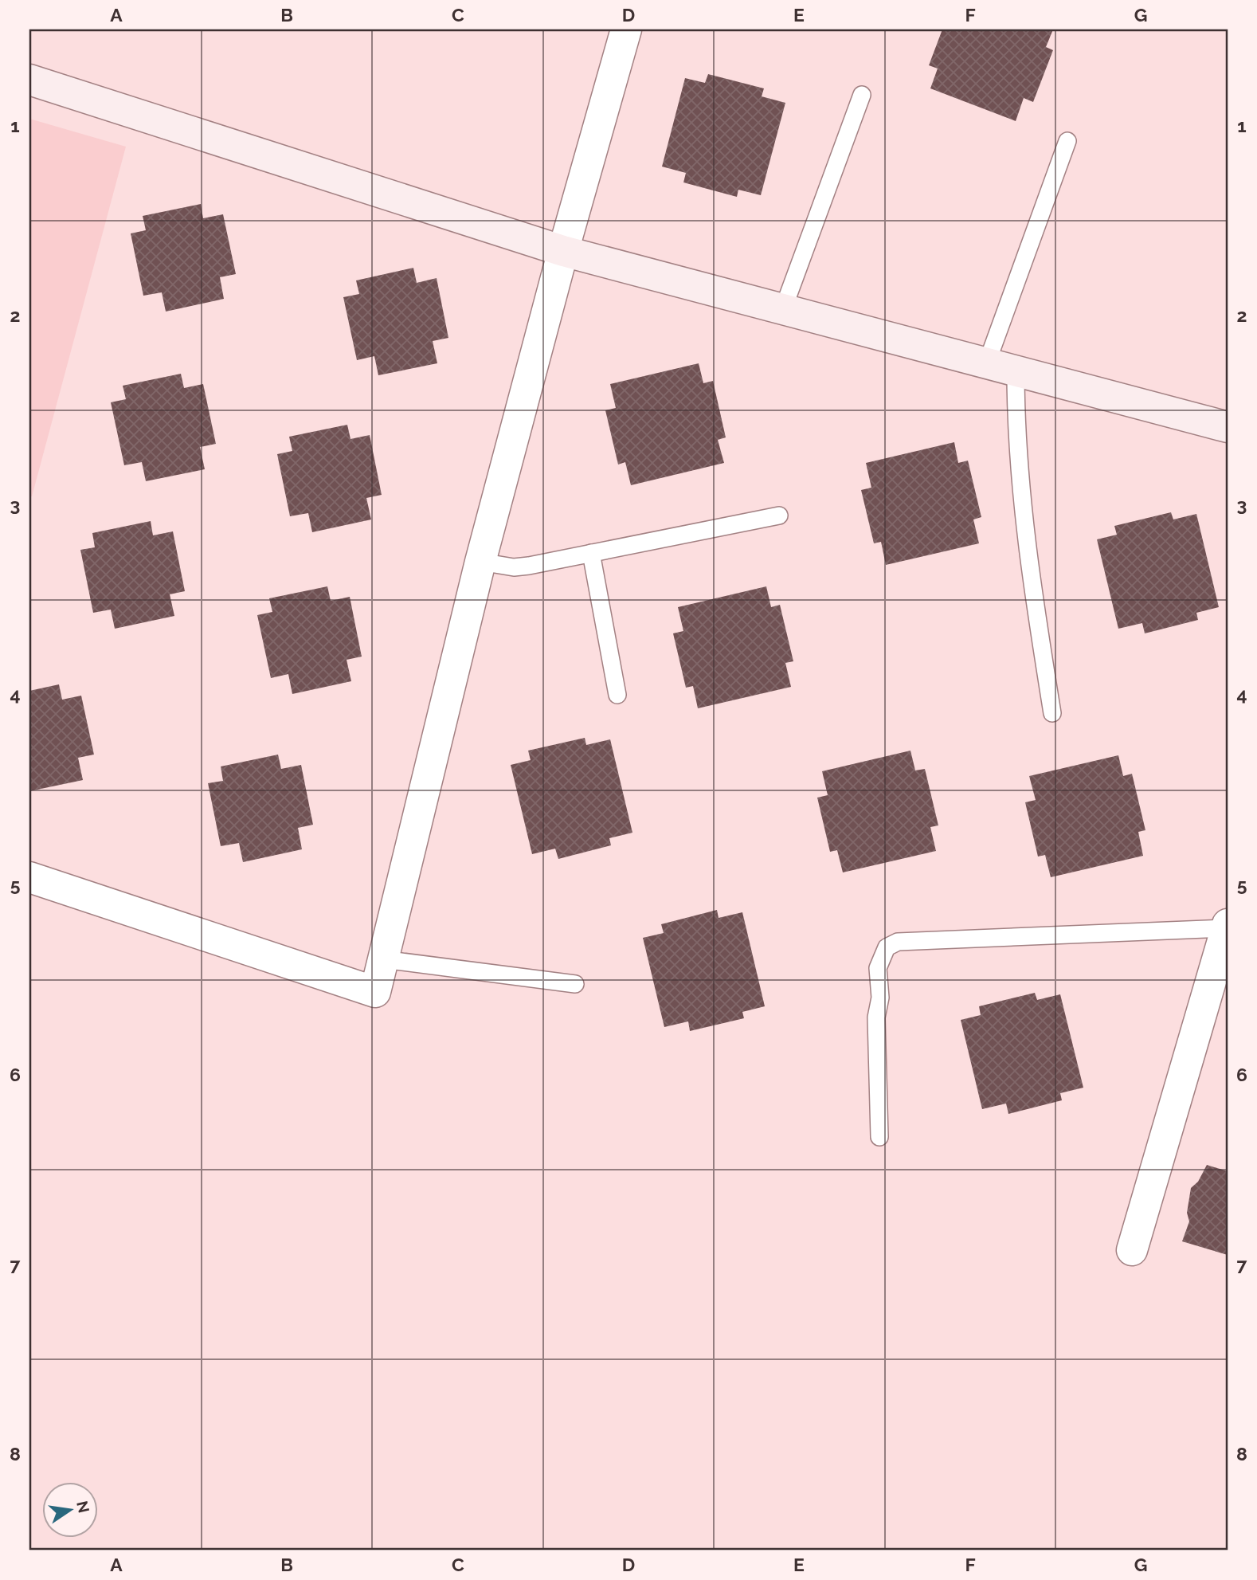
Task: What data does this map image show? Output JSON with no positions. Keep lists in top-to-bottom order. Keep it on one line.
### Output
{"north":"right","grid":{"columns":["A","B","C","D","E","F","G"],"rows":["1","2","3","4","5","6","7","8"]}}
